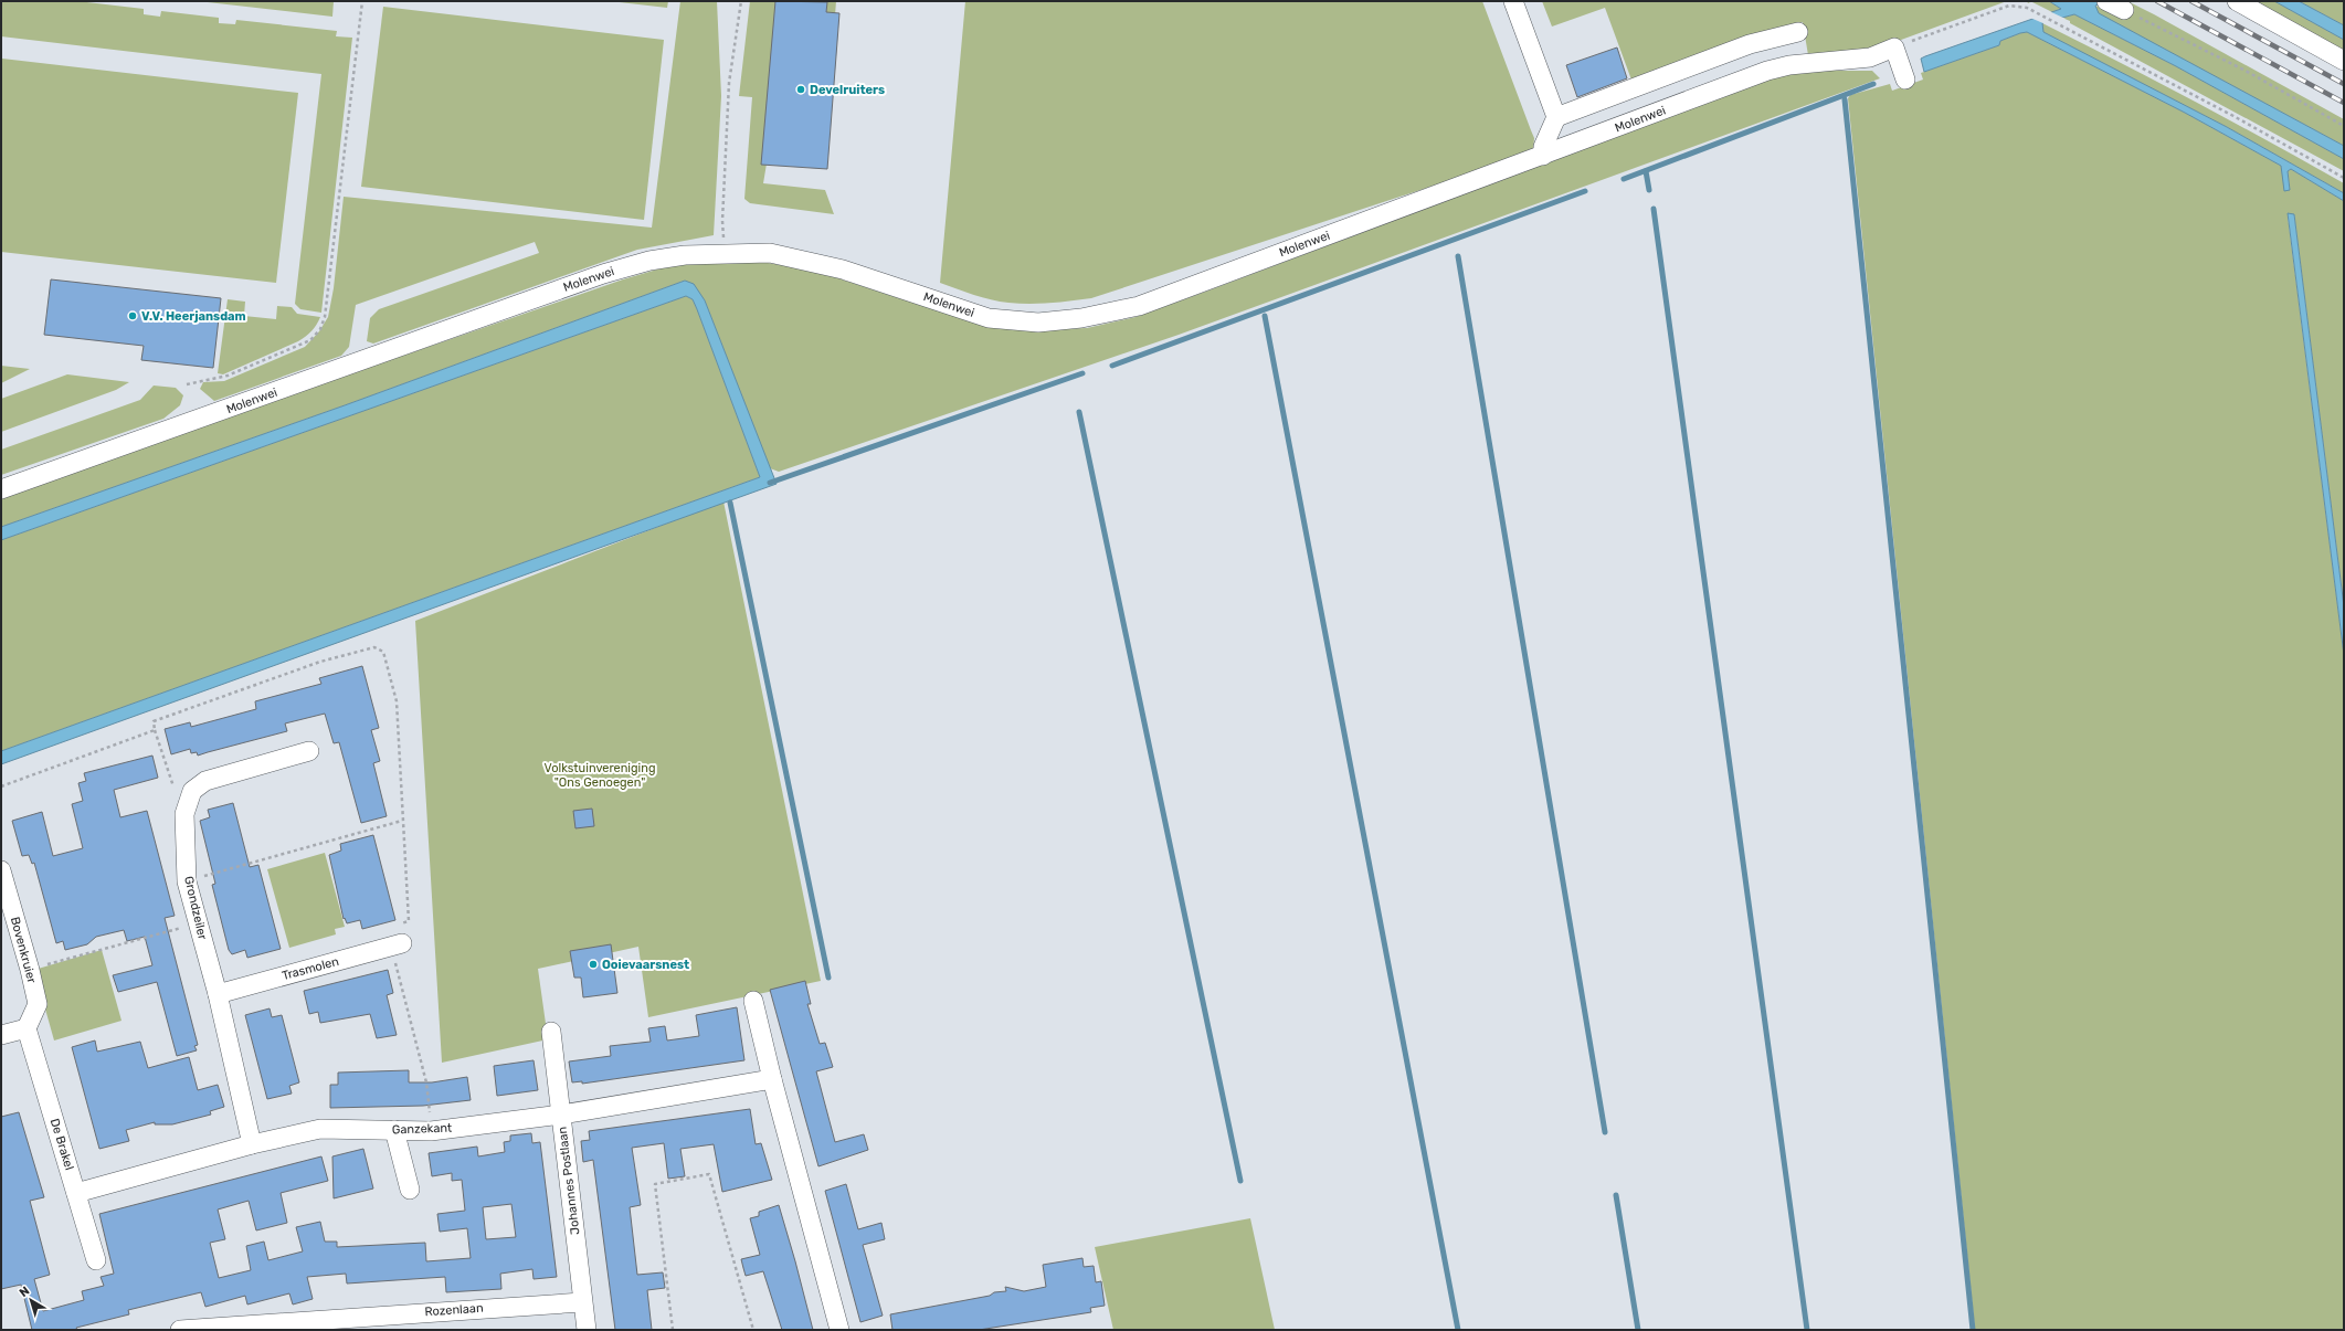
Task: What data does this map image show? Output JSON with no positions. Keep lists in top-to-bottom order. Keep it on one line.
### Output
{"streets":{"street":["Molenwei","Grondzeiler","Bovenkruier","Trasmolen","Ganzekant","De Brakel","Johannes Postlaan","Rozenlaan"]},"crossings":[["Grondzeiler","Trasmolen"],["Grondzeiler","Ganzekant"],["Bovenkruier","De Brakel"],["Ganzekant","De Brakel"],["Ganzekant","Johannes Postlaan"],["Johannes Postlaan","Rozenlaan"]],"parks":["Volkstuinvereniging \"Ons Genoegen\""],"places":["Develruiters","V.V. Heerjansdam","Ooievaarsnest"],"north":"top left"}
